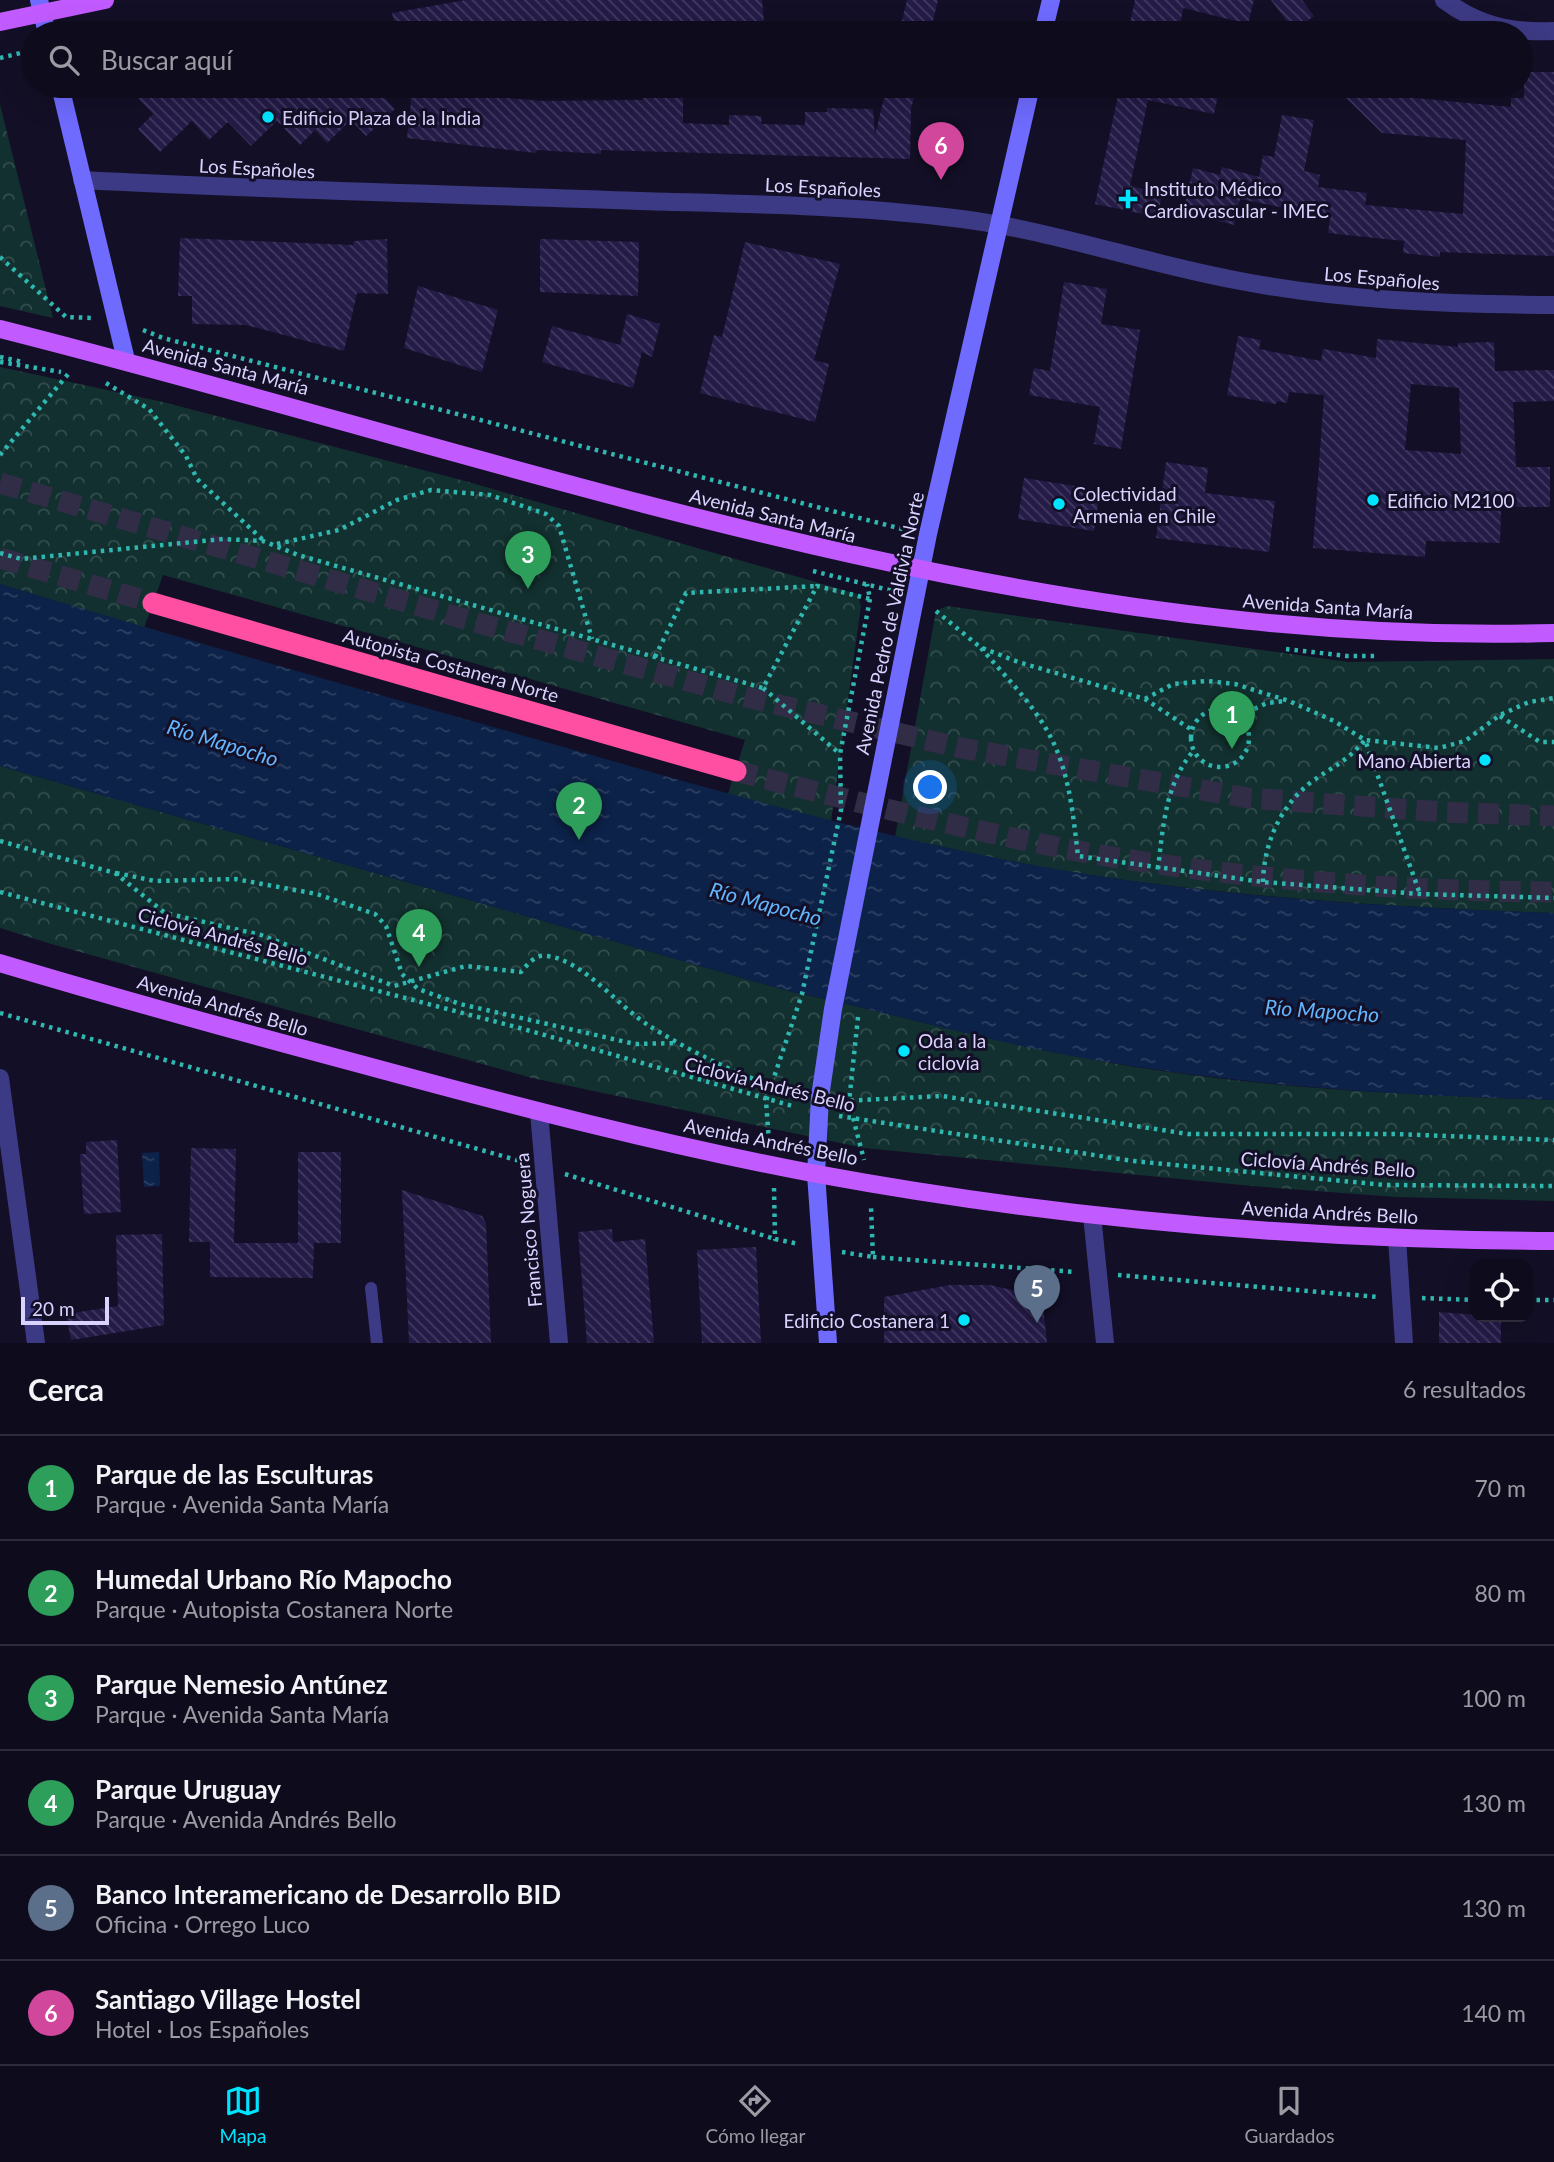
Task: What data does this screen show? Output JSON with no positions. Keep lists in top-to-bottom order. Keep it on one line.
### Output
{"streets":{"highway":["Autopista Costanera Norte"],"main road":["Avenida Santa María","Avenida Pedro de Valdivia Norte","Avenida Andrés Bello"],"street":["Los Españoles","Francisco Noguera"],"path":["Ciclovía Andrés Bello"]},"crossings":[["Los Españoles","Avenida Pedro de Valdivia Norte"],["Avenida Santa María","Avenida Pedro de Valdivia Norte"],["Avenida Pedro de Valdivia Norte","Ciclovía Andrés Bello"],["Avenida Pedro de Valdivia Norte","Avenida Andrés Bello"],["Avenida Andrés Bello","Francisco Noguera"]],"water":["Río Mapocho"],"places":{"other":["Edificio Plaza de la India","Edificio M2100","Colectividad Armenia en Chile","Mano Abierta","Oda a la ciclovía","Edificio Costanera 1"],"health":["Instituto Médico Cardiovascular - IMEC"]},"scale_bar":"20 m","page":{"search":"Buscar aquí","pins":["6","3","1","2","4","5"],"scale":"20 m","heading":["Cerca","6 resultados"],"list":[{"mark":"1","name":"Parque de las Esculturas","note":"Parque · Avenida Santa María","value":"70 m"},{"mark":"2","name":"Humedal Urbano Río Mapocho","note":"Parque · Autopista Costanera Norte","value":"80 m"},{"mark":"3","name":"Parque Nemesio Antúnez","note":"Parque · Avenida Santa María","value":"100 m"},{"mark":"4","name":"Parque Uruguay","note":"Parque · Avenida Andrés Bello","value":"130 m"},{"mark":"5","name":"Banco Interamericano de Desarrollo BID","note":"Oficina · Orrego Luco","value":"130 m"},{"mark":"6","name":"Santiago Village Hostel","note":"Hotel · Los Españoles","value":"140 m"}],"nav":["Mapa","Cómo llegar","Guardados"]}}
